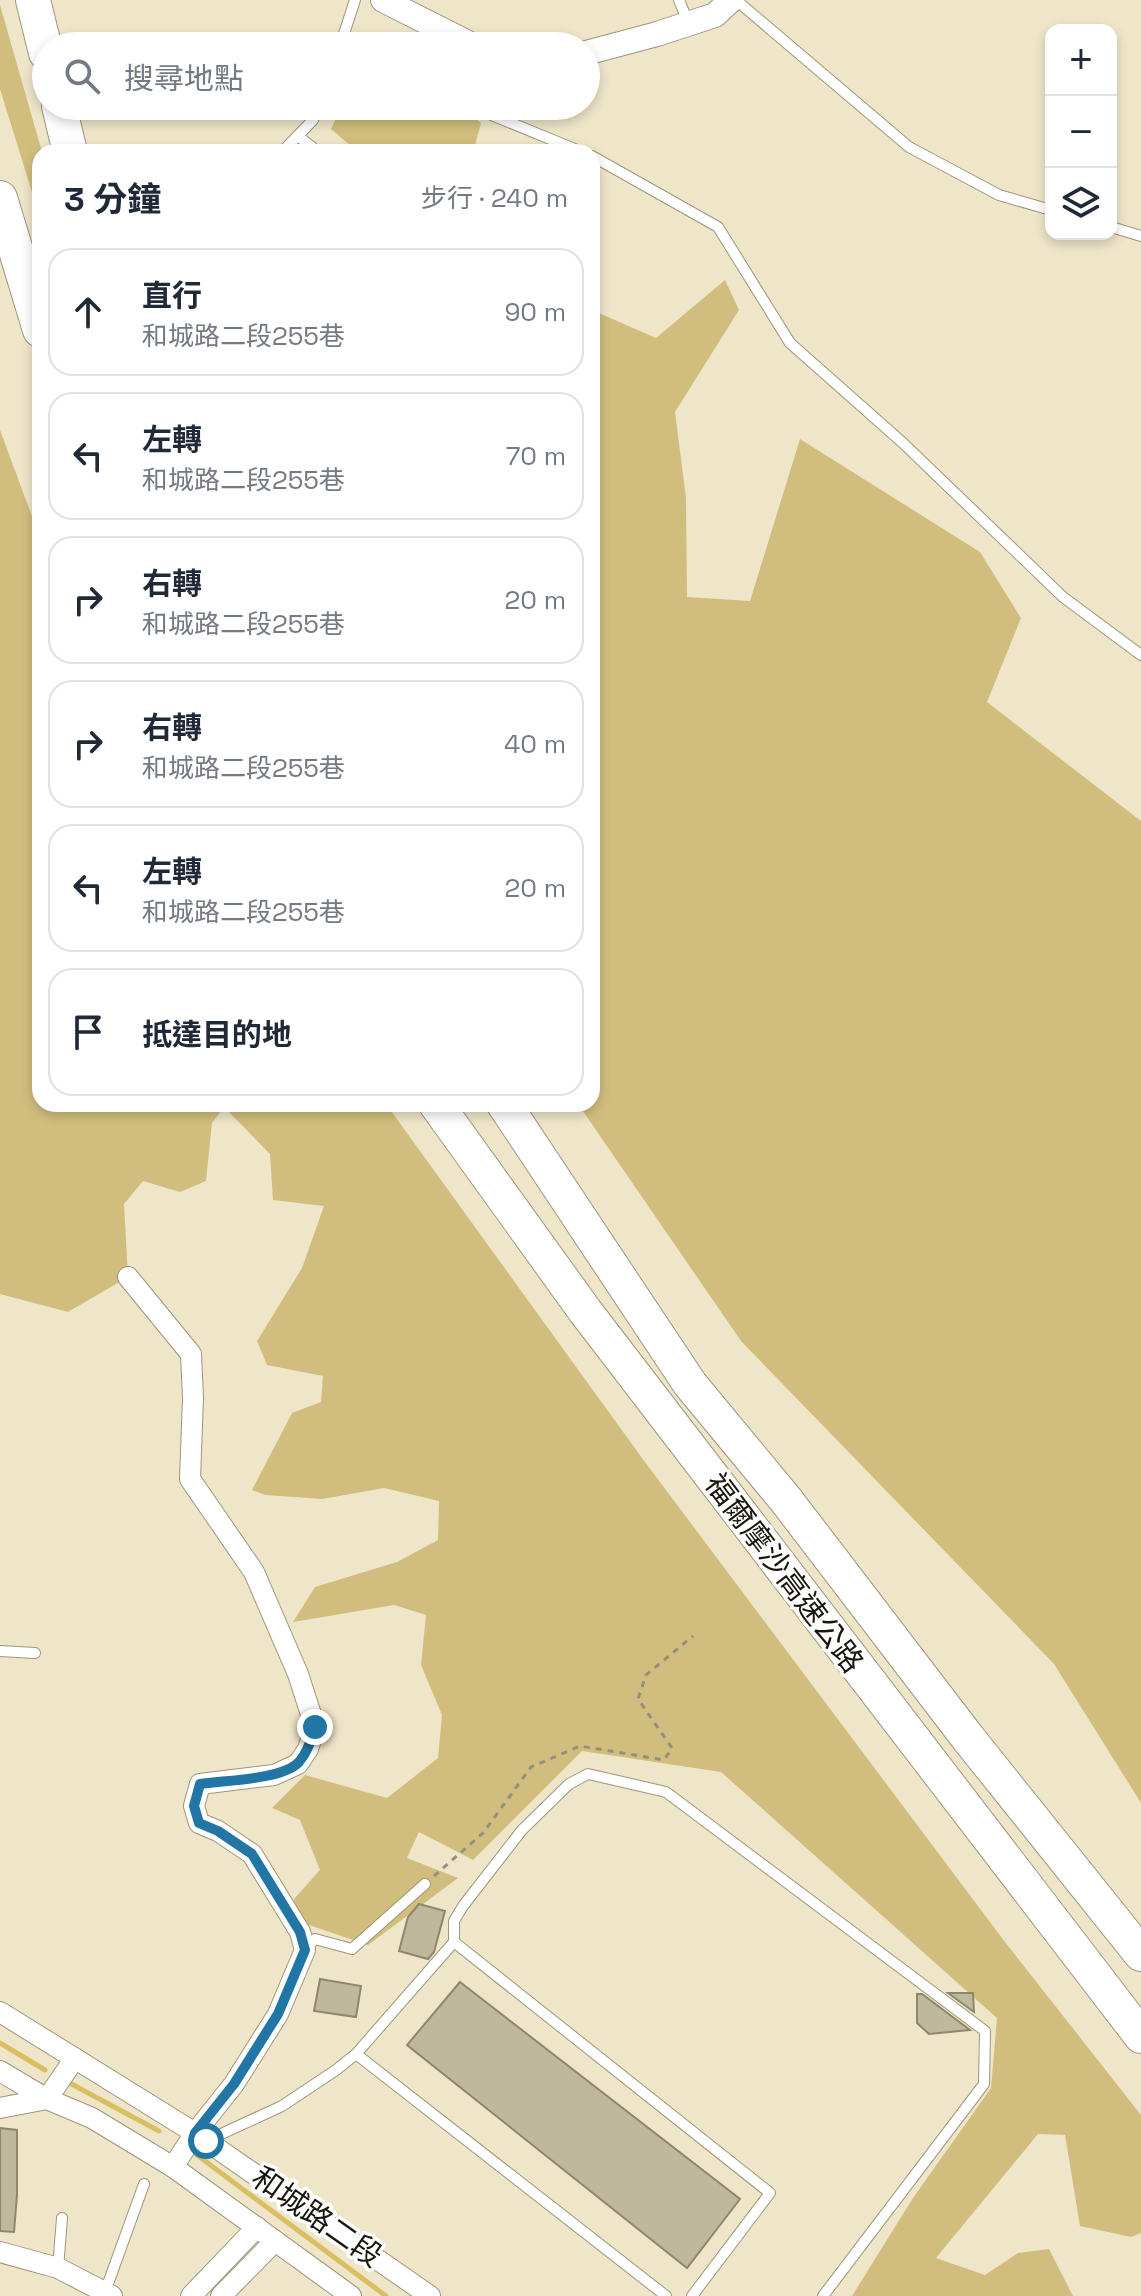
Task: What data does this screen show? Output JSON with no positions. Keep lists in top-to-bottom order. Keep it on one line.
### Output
{"streets":{"highway":["福爾摩沙高速公路"],"street":["和城路二段"]},"page":{"map_buttons":["+","−"],"search":"搜尋地點","heading":["3 分鐘","步行 · 240 m"],"list":[["直行","和城路二段255巷","90 m"],["左轉","和城路二段255巷","70 m"],["右轉","和城路二段255巷","20 m"],["右轉","和城路二段255巷","40 m"],["左轉","和城路二段255巷","20 m"],"抵達目的地"]}}
